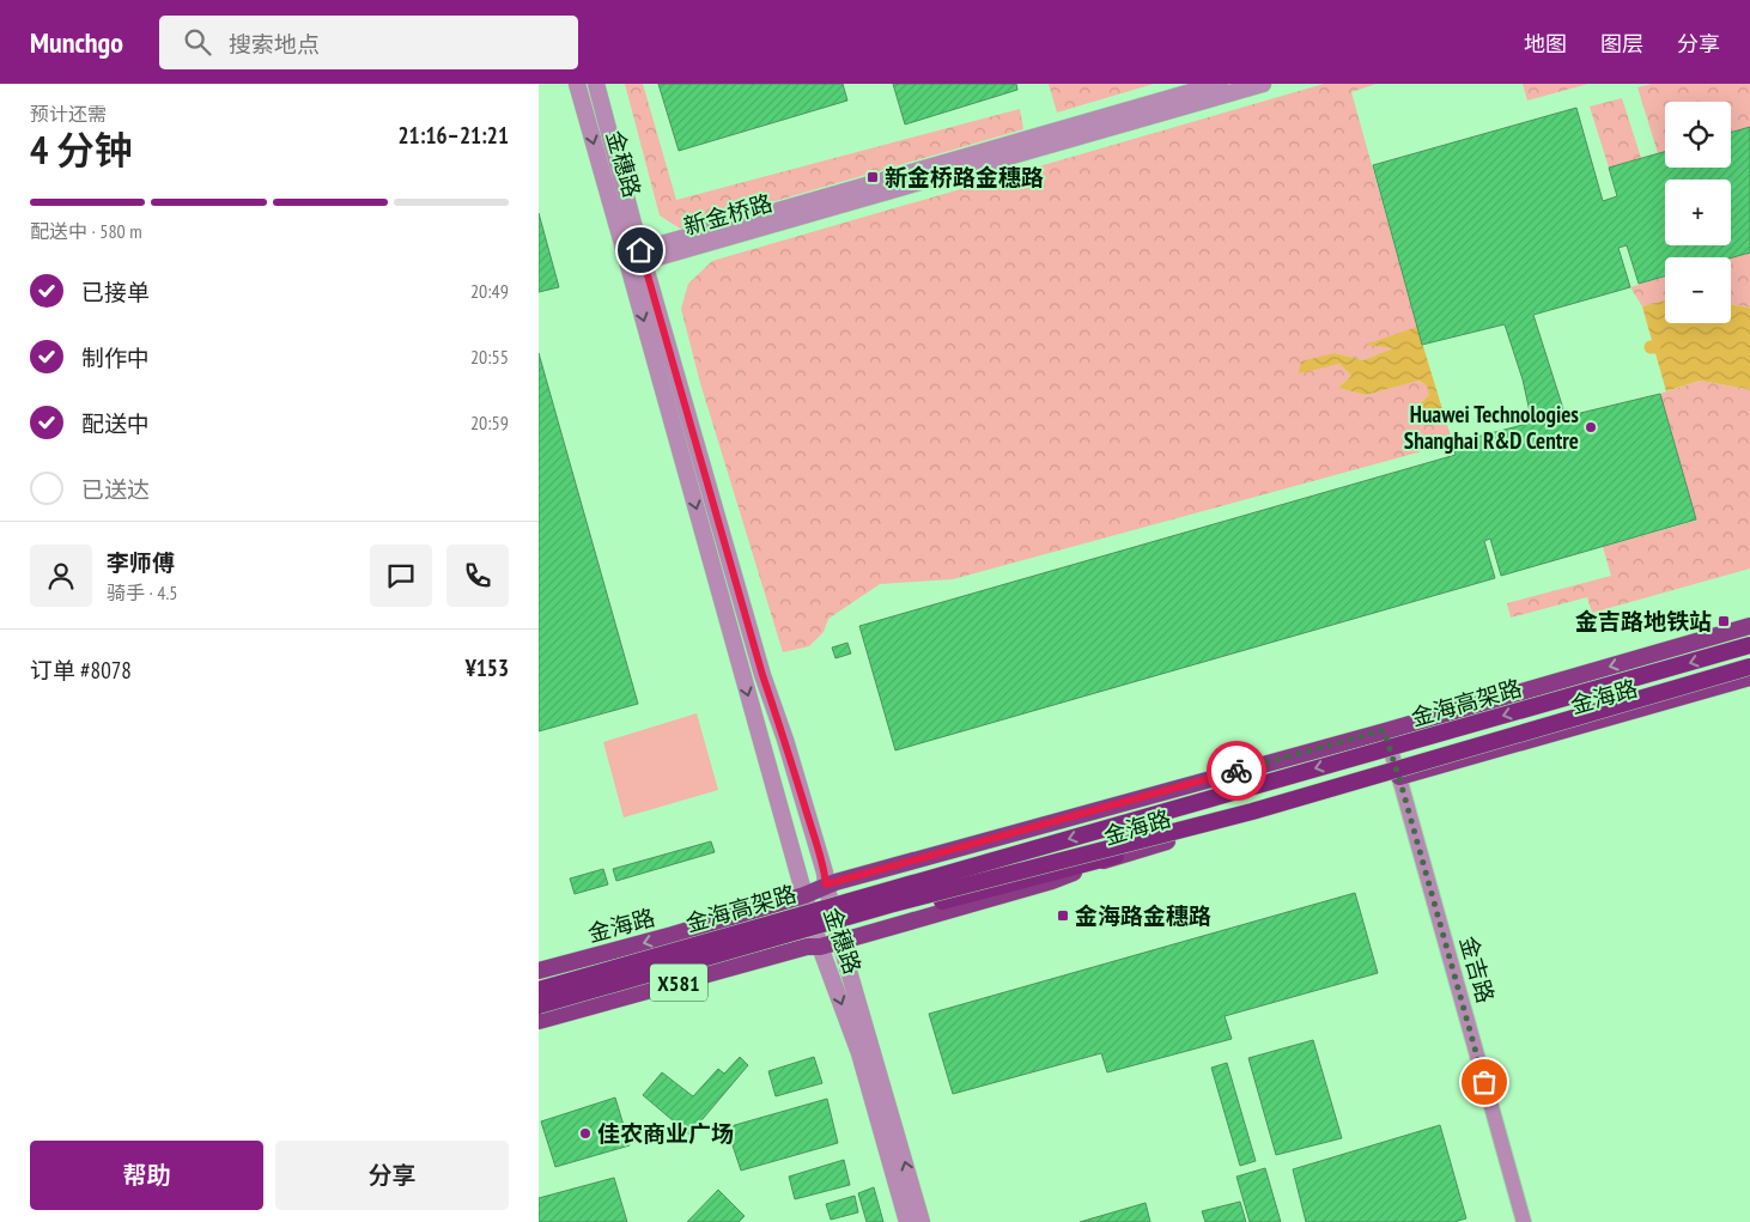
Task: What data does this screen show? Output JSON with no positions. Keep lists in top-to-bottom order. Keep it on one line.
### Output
{"streets":{"highway":["金海高架路"],"main road":["金海路","X581"],"street":["金穗路","新金桥路","金吉路"]},"crossings":[["金穗路","新金桥路"],["金穗路","金海路"],["金海路","金吉路"]],"places":{"transit":["新金桥路金穗路","金吉路地铁站","金海路金穗路"],"other":["Huawei Technologies Shanghai R&D Centre","佳农商业广场"]},"page":{"header":"Munchgo","search":"搜索地点","nav":["地图","图层","分享"],"heading":["4 分钟","预计还需","21:16–21:21"],"panel":["李师傅","骑手 · 4.5","订单 #8078","¥153"],"map_buttons":["+","−"],"bar":"配送中 · 580 m","list":[["已接单","20:49"],["制作中","20:55"],["配送中","20:59"],"已送达"],"buttons":["帮助","分享"]}}
